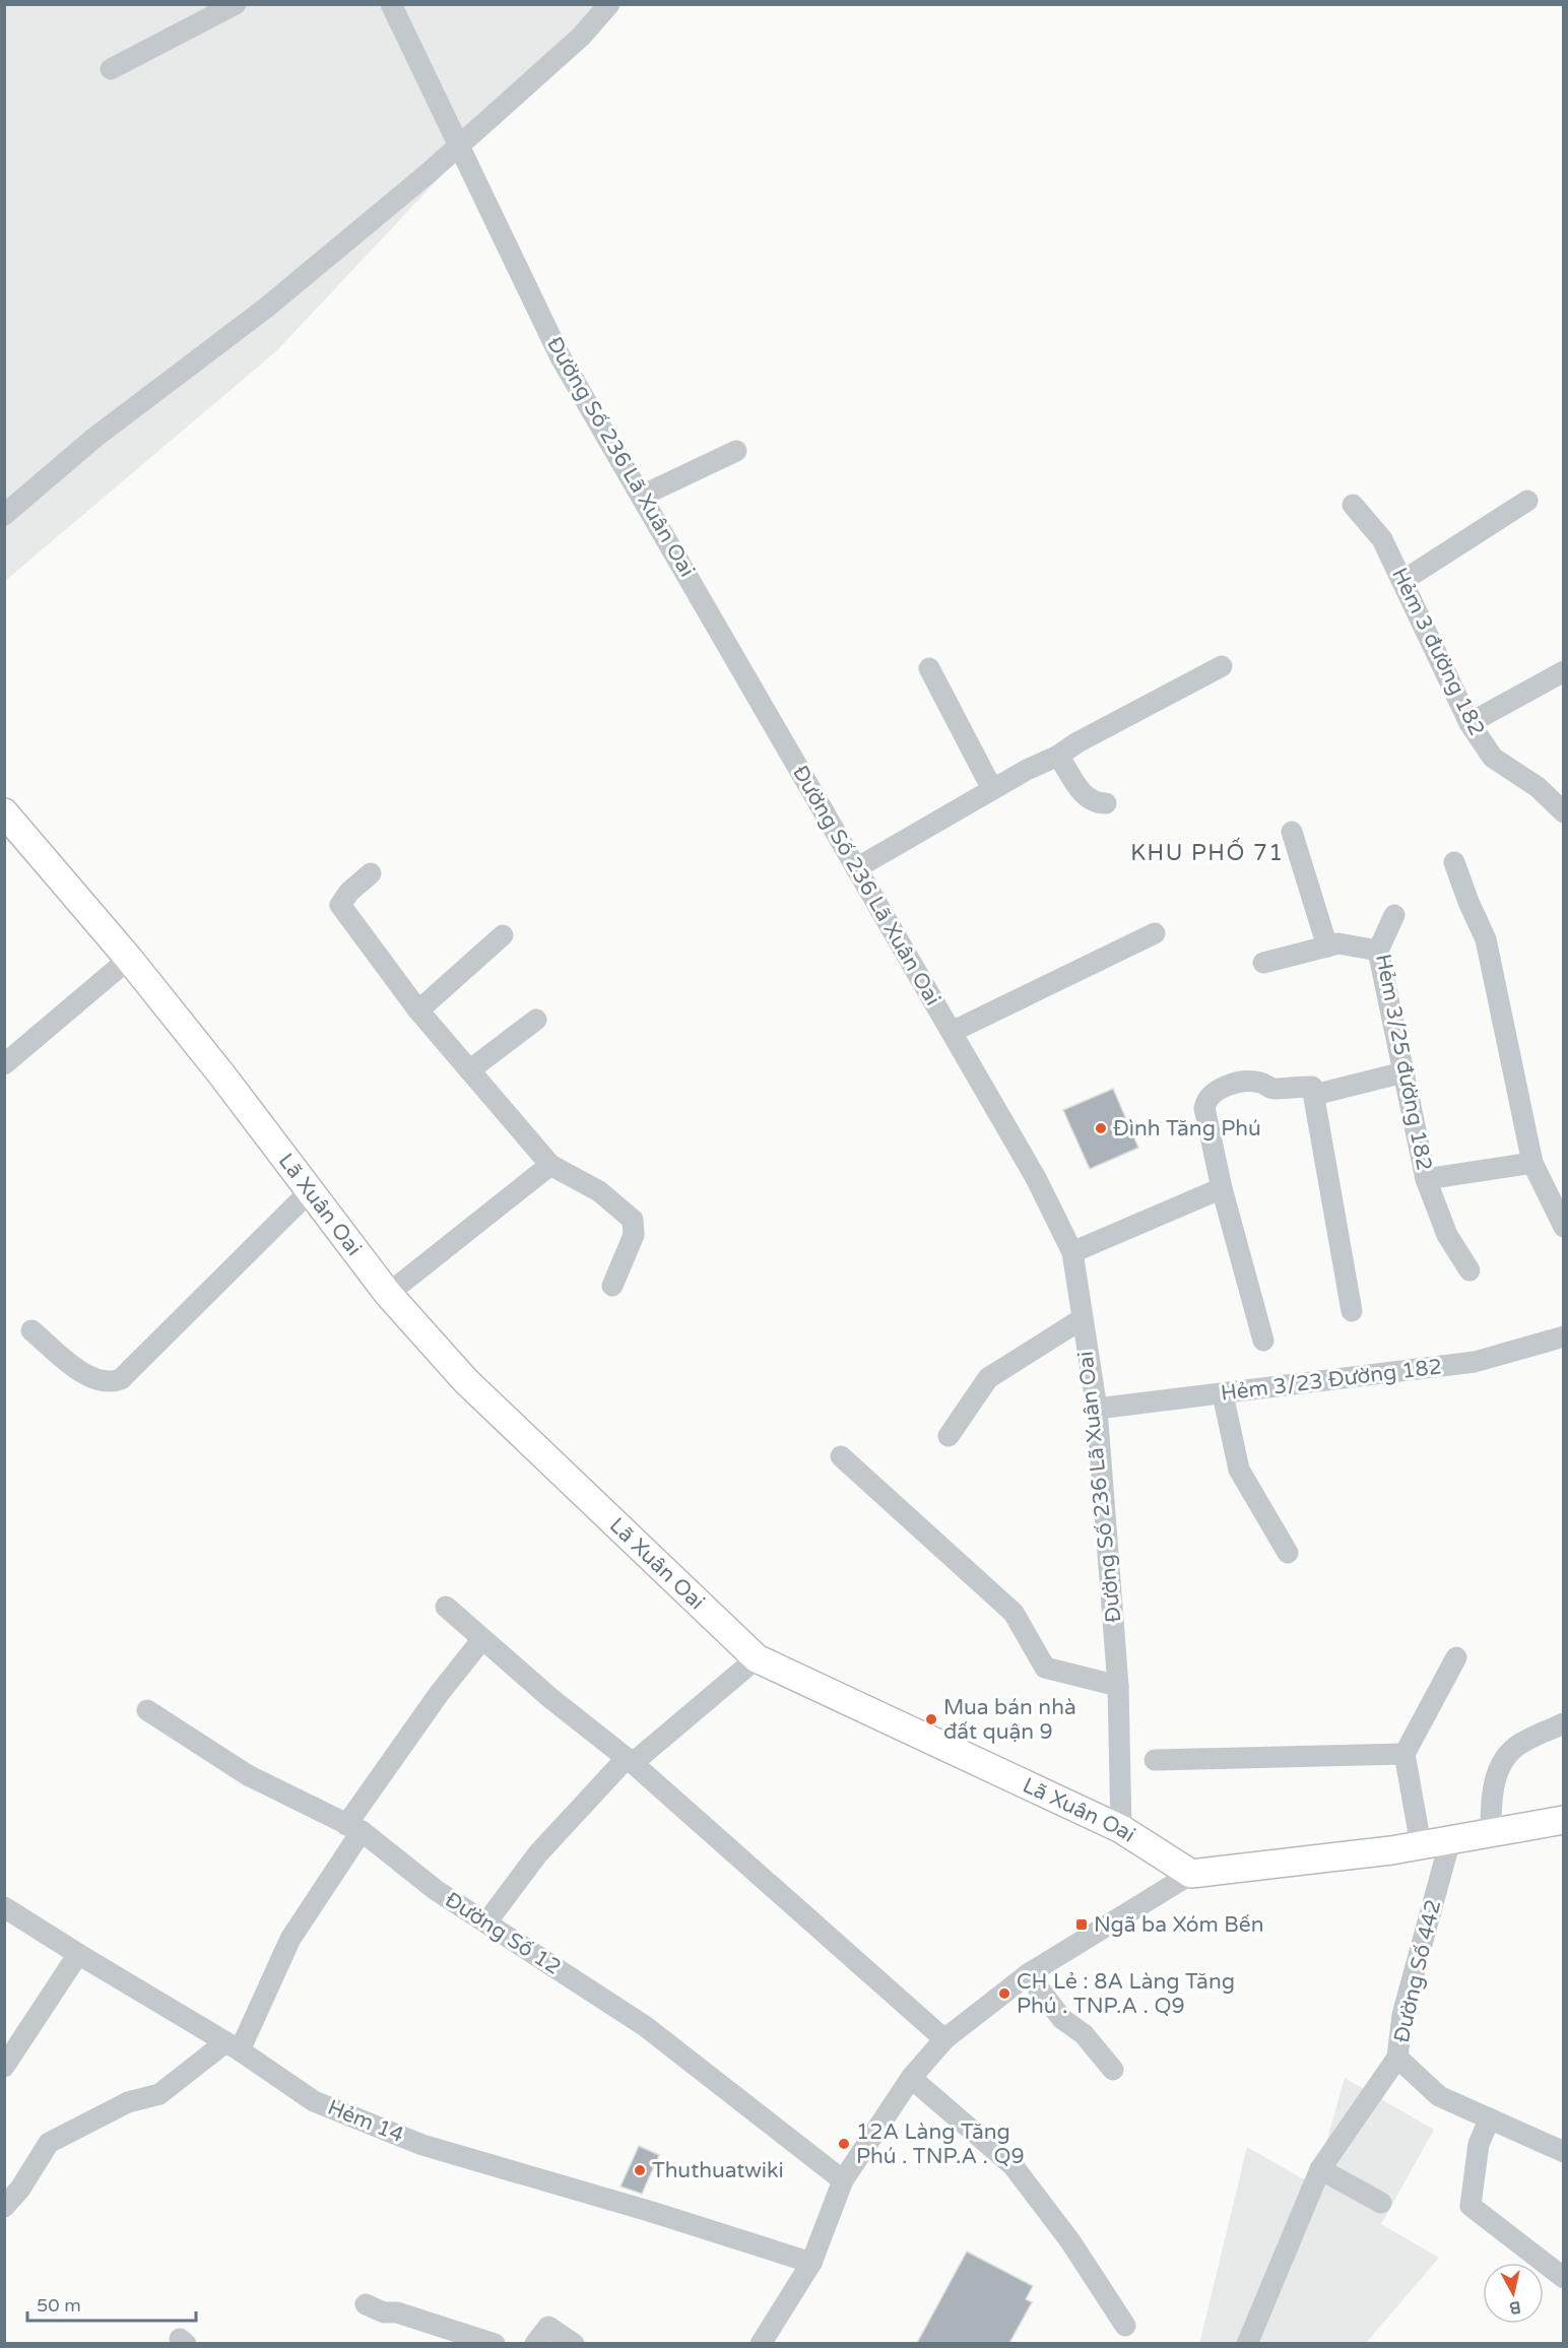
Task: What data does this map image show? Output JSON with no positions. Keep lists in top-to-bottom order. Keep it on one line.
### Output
{"streets":{"main road":["Lã Xuân Oai"],"street":["Đường Số 236 Lã Xuân Oai","Hẻm 3 đường 182","Hẻm 3/25 đường 182","Hẻm 3/23 Đường 182","Đường Số 12","Đường Số 442","Hẻm 14"]},"crossings":[["Đường Số 236 Lã Xuân Oai","Lã Xuân Oai"],["Đường Số 236 Lã Xuân Oai","Hẻm 3/23 Đường 182"]],"districts":["KHU PHỐ 71"],"places":{"other":["Đình Tăng Phú","Mua bán nhà đất quận 9","CH Lẻ : 8A Làng Tăng Phú . TNP.A . Q9","12A Làng Tăng Phú . TNP.A . Q9","Thuthuatwiki"],"transit":["Ngã ba Xóm Bến"]},"scale_bar":"50 m","north":"bottom"}
